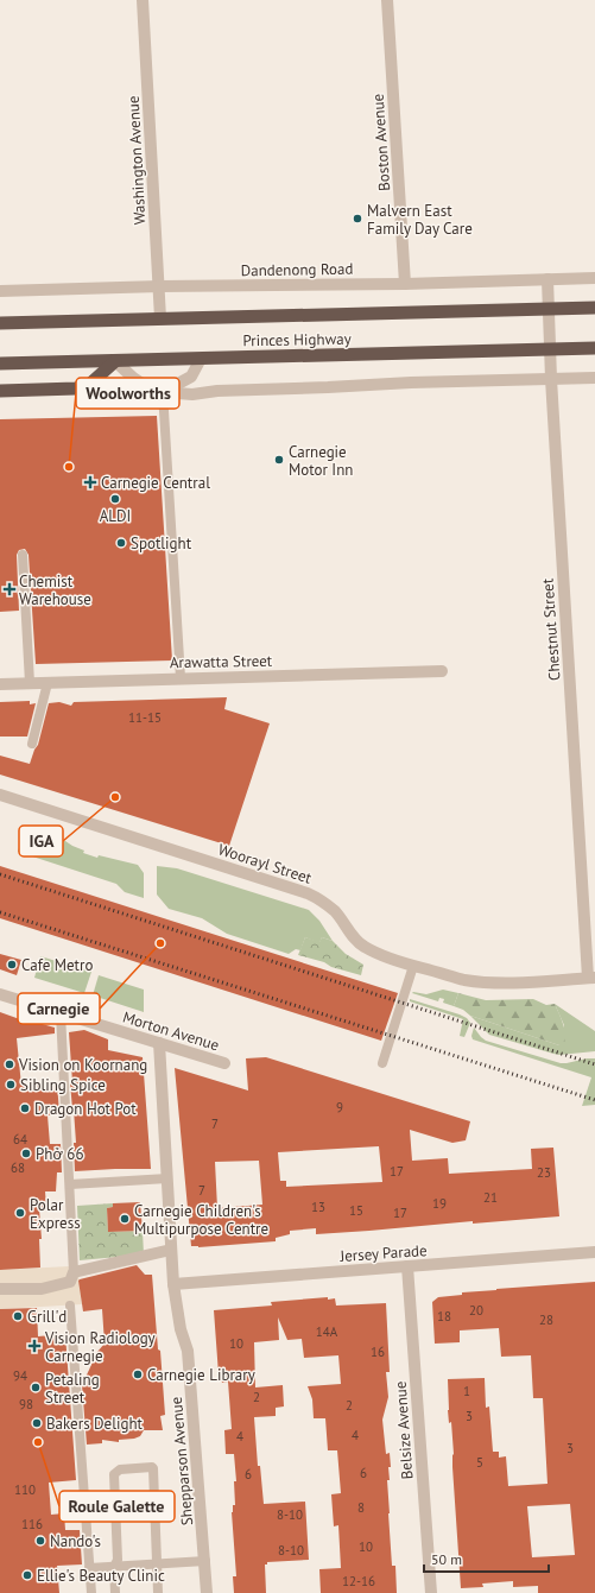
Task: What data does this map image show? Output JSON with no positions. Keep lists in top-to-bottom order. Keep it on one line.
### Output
{"streets":{"highway":["Princes Highway"],"street":["Boston Avenue","Washington Avenue","Dandenong Road","Chestnut Street","Arawatta Street","Woorayl Street","Morton Avenue","Jersey Parade","Belsize Avenue","Shepparson Avenue"]},"crossings":[["Boston Avenue","Dandenong Road"],["Washington Avenue","Dandenong Road"],["Washington Avenue","Princes Highway"],["Dandenong Road","Chestnut Street"],["Princes Highway","Chestnut Street"],["Chestnut Street","Woorayl Street"],["Morton Avenue","Shepparson Avenue"],["Jersey Parade","Belsize Avenue"],["Jersey Parade","Shepparson Avenue"]],"places":{"other":["Malvern East Family Day Care","Carnegie Motor Inn","Woolworths","ALDI","Spotlight","IGA","Carnegie","Cafe Metro","Vision on Koornang","Sibling Spice","Dragon Hot Pot","Phở 66","Polar Express","Carnegie Children's Multipurpose Centre","Grill'd","Carnegie Library","Petaling Street","Bakers Delight","Roule Galette","Nando's","Ellie's Beauty Clinic"],"health":["Carnegie Central","Chemist Warehouse","Vision Radiology Carnegie"]},"house_numbers":["11-15","9","7","64","68","17","23","7","21","19","13","15","17","20","18","28","14A","10","16","94","1","2","98","2","3","4","4","3","5","6","6","110","8","8-10","116","10","8-10","12-16"],"scale_bar":"50 m"}
